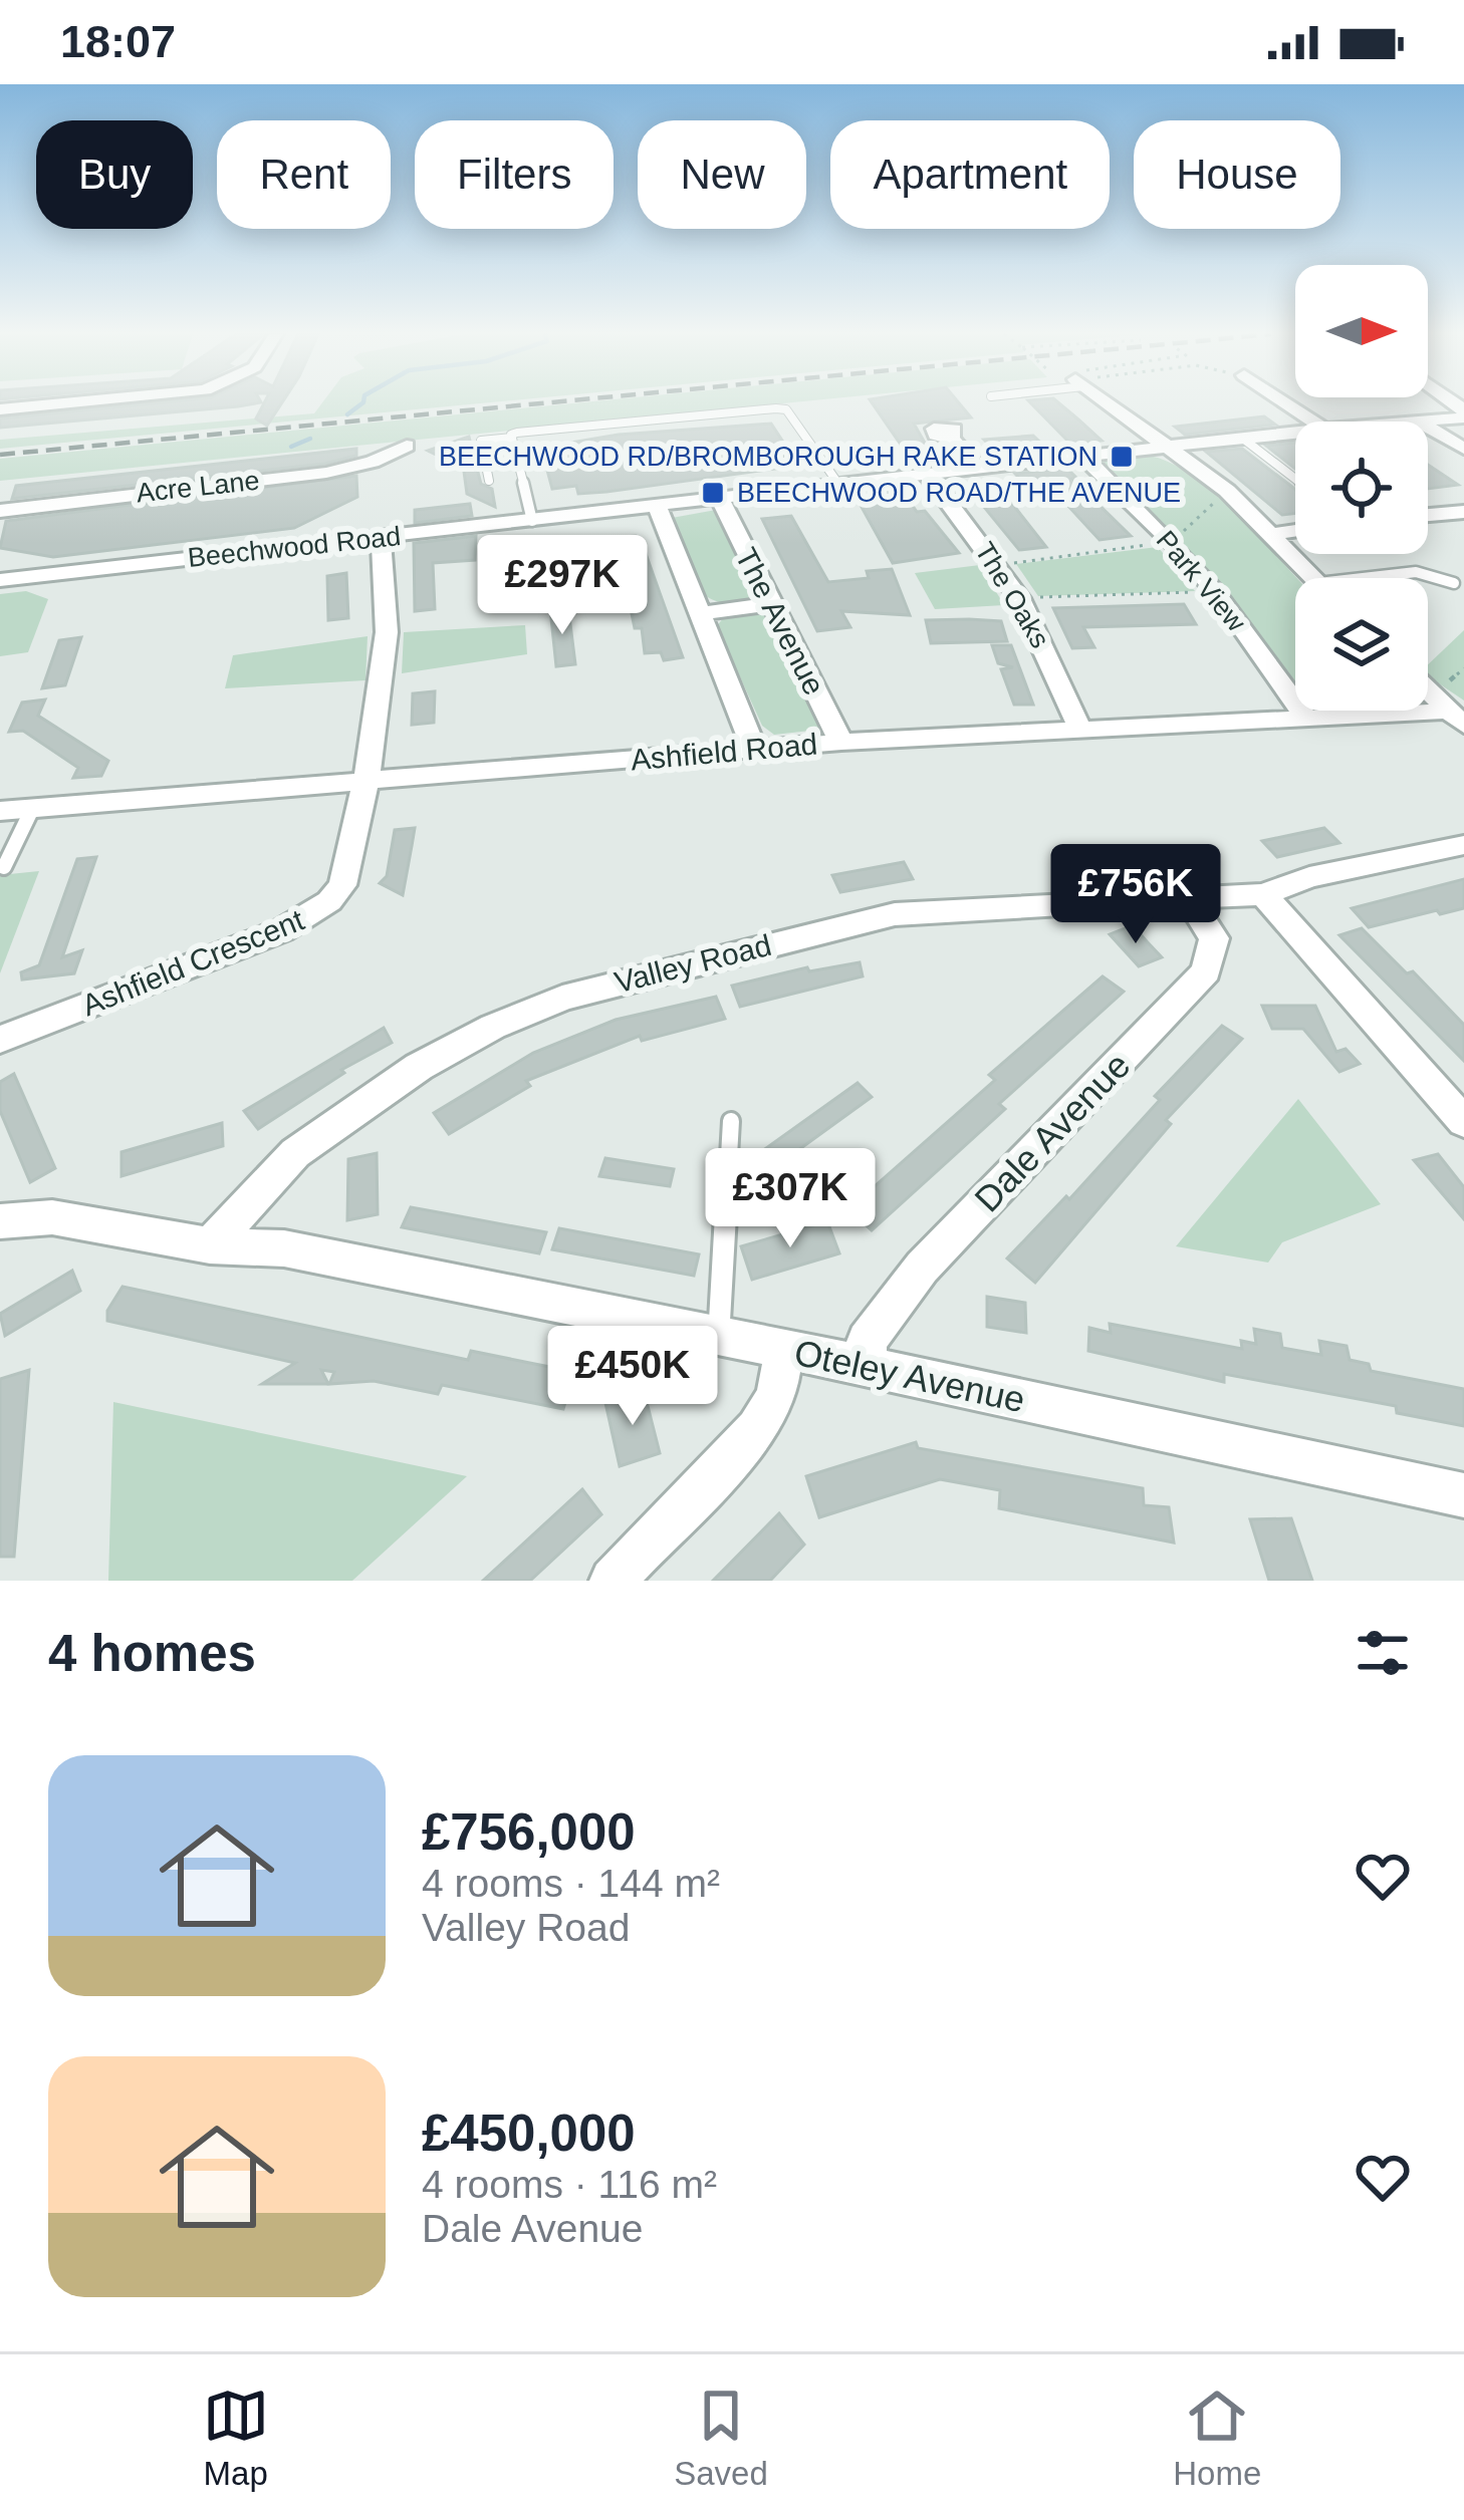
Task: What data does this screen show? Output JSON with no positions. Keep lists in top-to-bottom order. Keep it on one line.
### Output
{"streets":{"street":["Acre Lane","Beechwood Road","Park View","The Oaks","The Avenue","Ashfield Road","Ashfield Crescent","Valley Road","Dale Avenue","Oteley Avenue"]},"crossings":[["Beechwood Road","Park View"],["Beechwood Road","The Oaks"],["Beechwood Road","The Avenue"],["Beechwood Road","Ashfield Crescent"],["Park View","Ashfield Road"],["The Oaks","Ashfield Road"],["The Avenue","Ashfield Road"],["Ashfield Road","Ashfield Crescent"],["Valley Road","Dale Avenue"],["Valley Road","Oteley Avenue"],["Dale Avenue","Oteley Avenue"]],"places":{"transit":["BEECHWOOD RD/BROMBOROUGH RAKE STATION","BEECHWOOD ROAD/THE AVENUE"]},"north":"right","page":{"status":"18:07","chip":["Buy","Rent","Filters","New","Apartment","House"],"price":["£297K","£756K","£307K","£450K"],"heading":"4 homes","list":[{"name":"£756,000","note":"4 rooms · 144 m² · Valley Road"},{"name":"£450,000","note":"4 rooms · 116 m² · Dale Avenue"}],"tabs":["Map","Saved","Home"]}}
